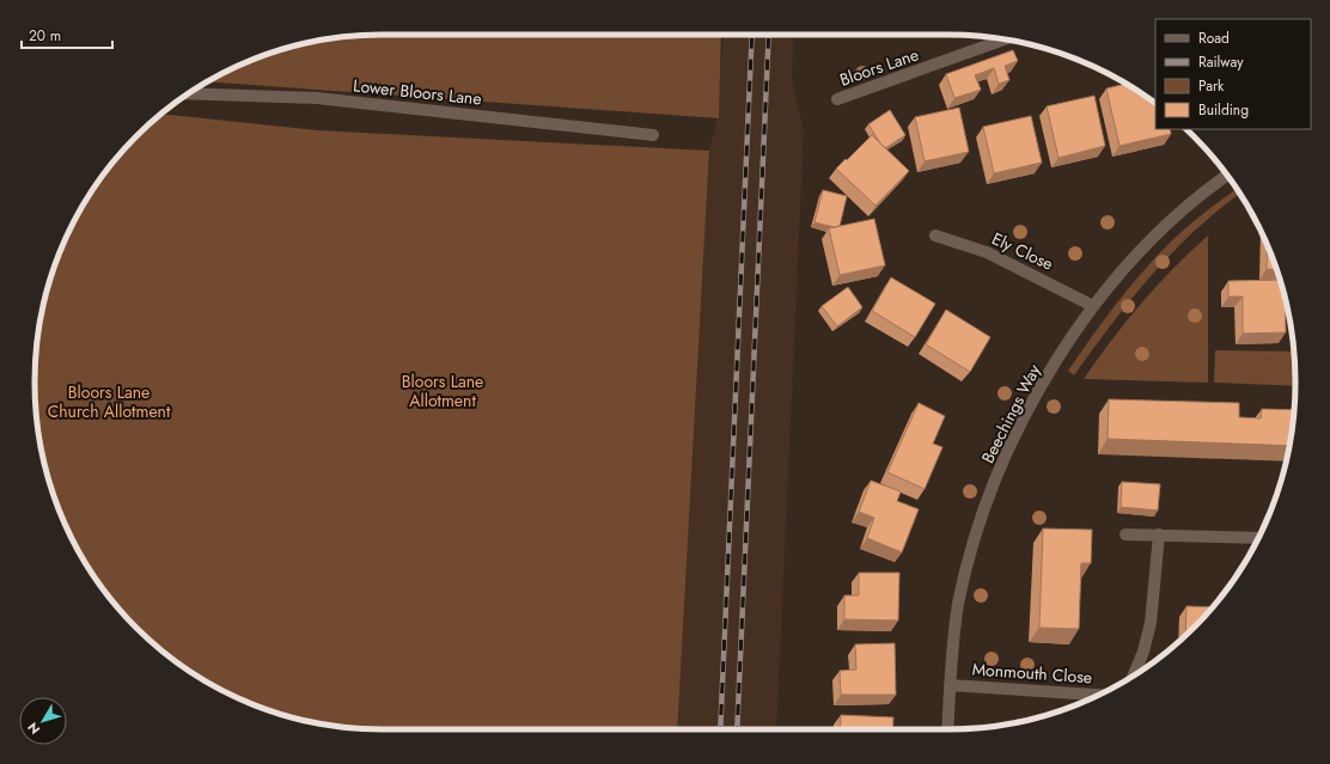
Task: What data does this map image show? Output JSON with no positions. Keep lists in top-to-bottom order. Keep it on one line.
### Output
{"streets":{"street":["Bloors Lane","Lower Bloors Lane","Ely Close","Beechings Way","Monmouth Close"]},"crossings":[["Ely Close","Beechings Way"],["Beechings Way","Monmouth Close"]],"parks":["Bloors Lane Allotment","Bloors Lane Church Allotment"],"legend":["Road","Railway","Park","Building"],"scale_bar":"20 m","north":"bottom left"}
